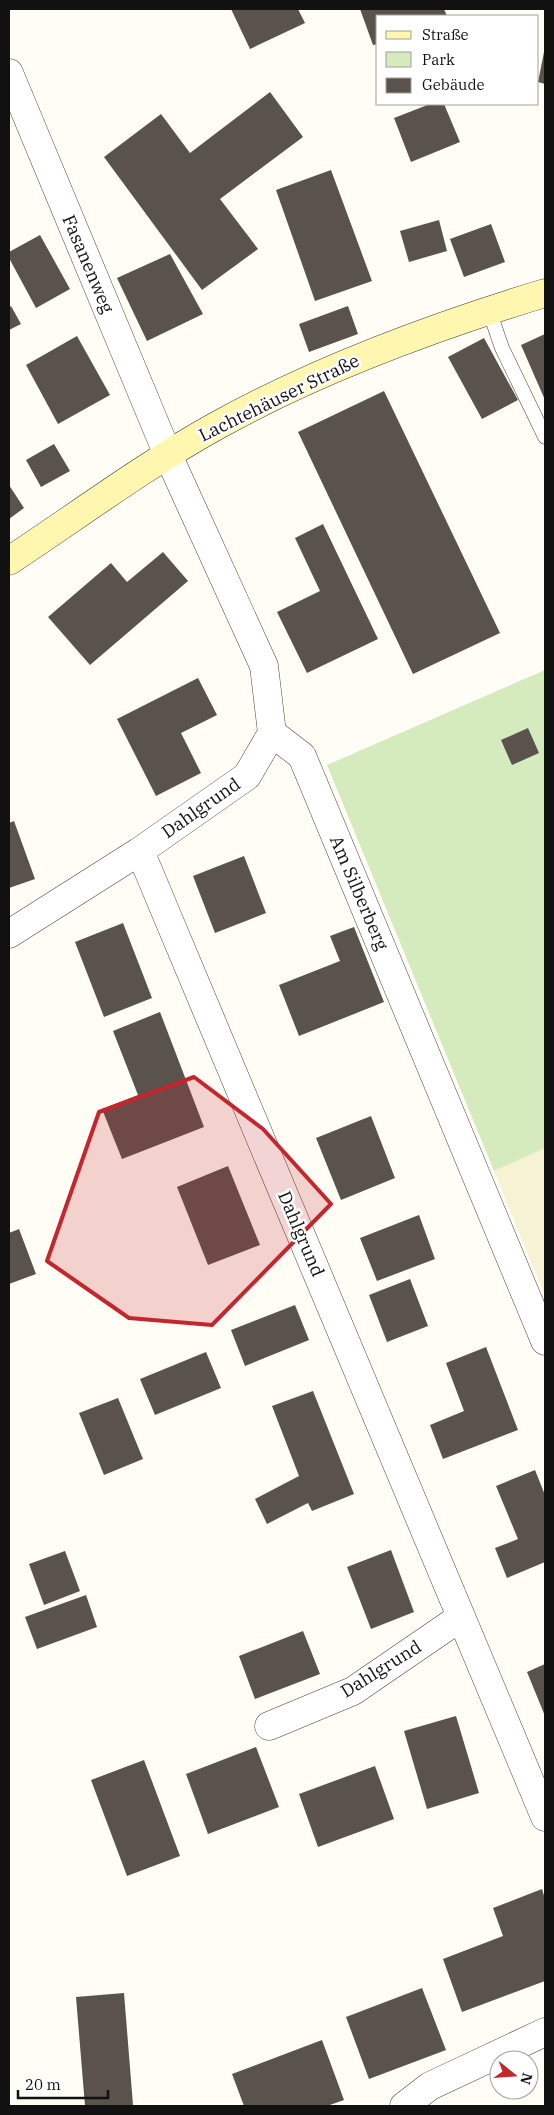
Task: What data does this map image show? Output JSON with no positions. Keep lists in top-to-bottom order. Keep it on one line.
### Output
{"streets":{"street":["Fasanenweg","Lachtehäuser Straße","Dahlgrund","Am Silberberg"]},"crossings":[["Fasanenweg","Lachtehäuser Straße"],["Dahlgrund","Am Silberberg"]],"legend":["Straße","Park","Gebäude"],"scale_bar":"20 m","north":"right"}
